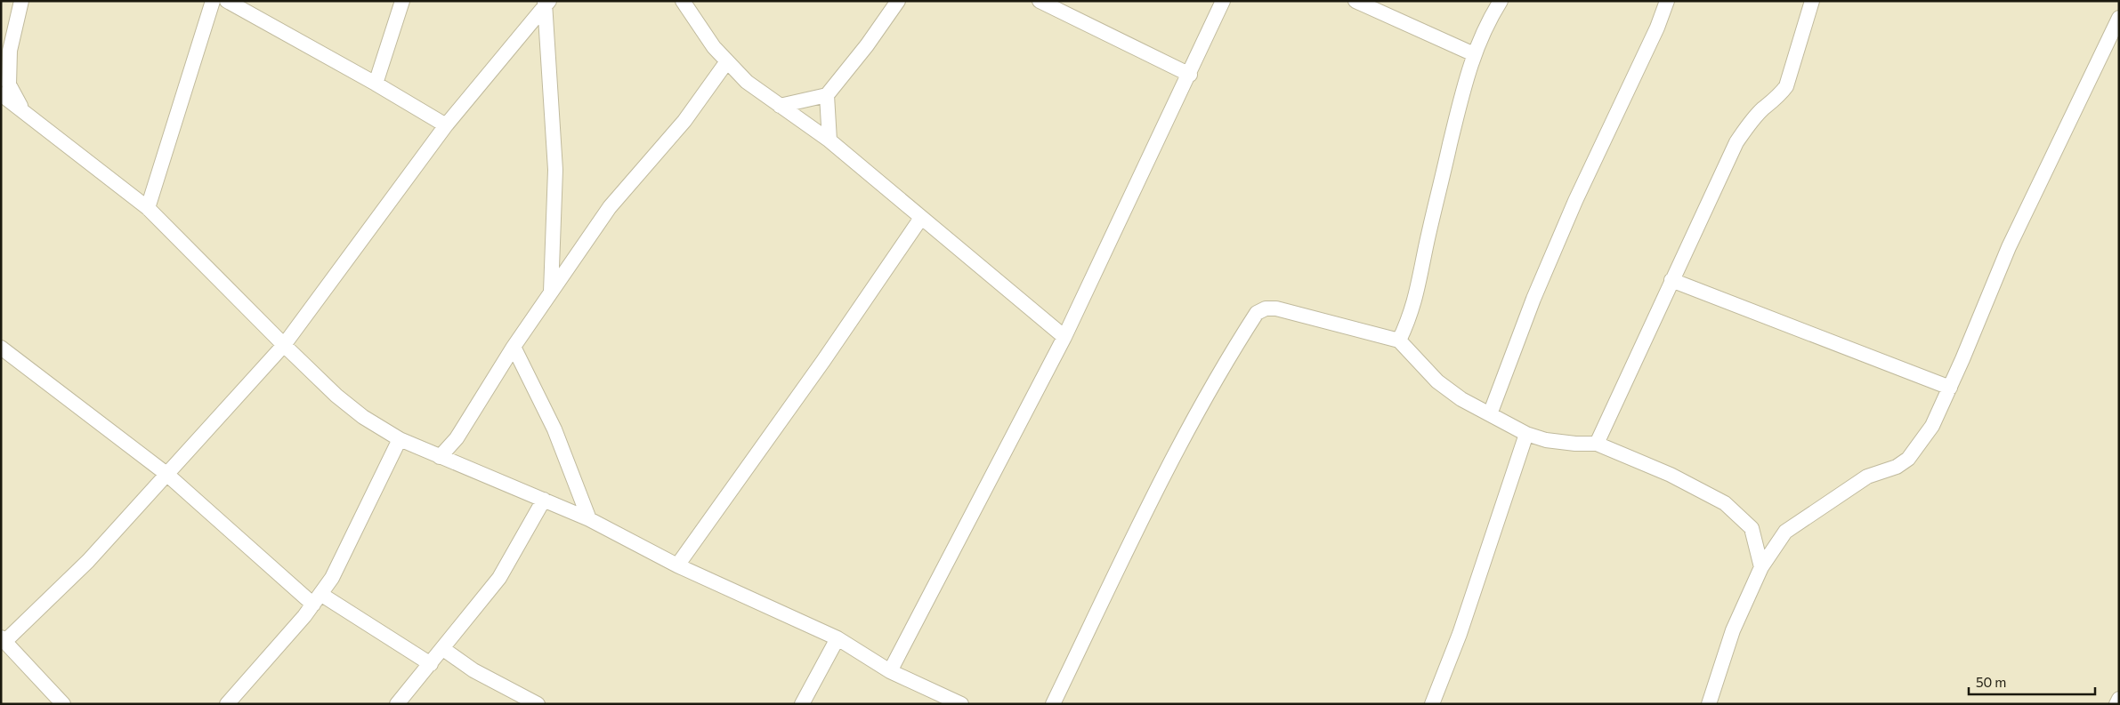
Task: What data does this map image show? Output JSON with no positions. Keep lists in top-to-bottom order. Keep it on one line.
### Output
{"scale_bar":"50 m"}
